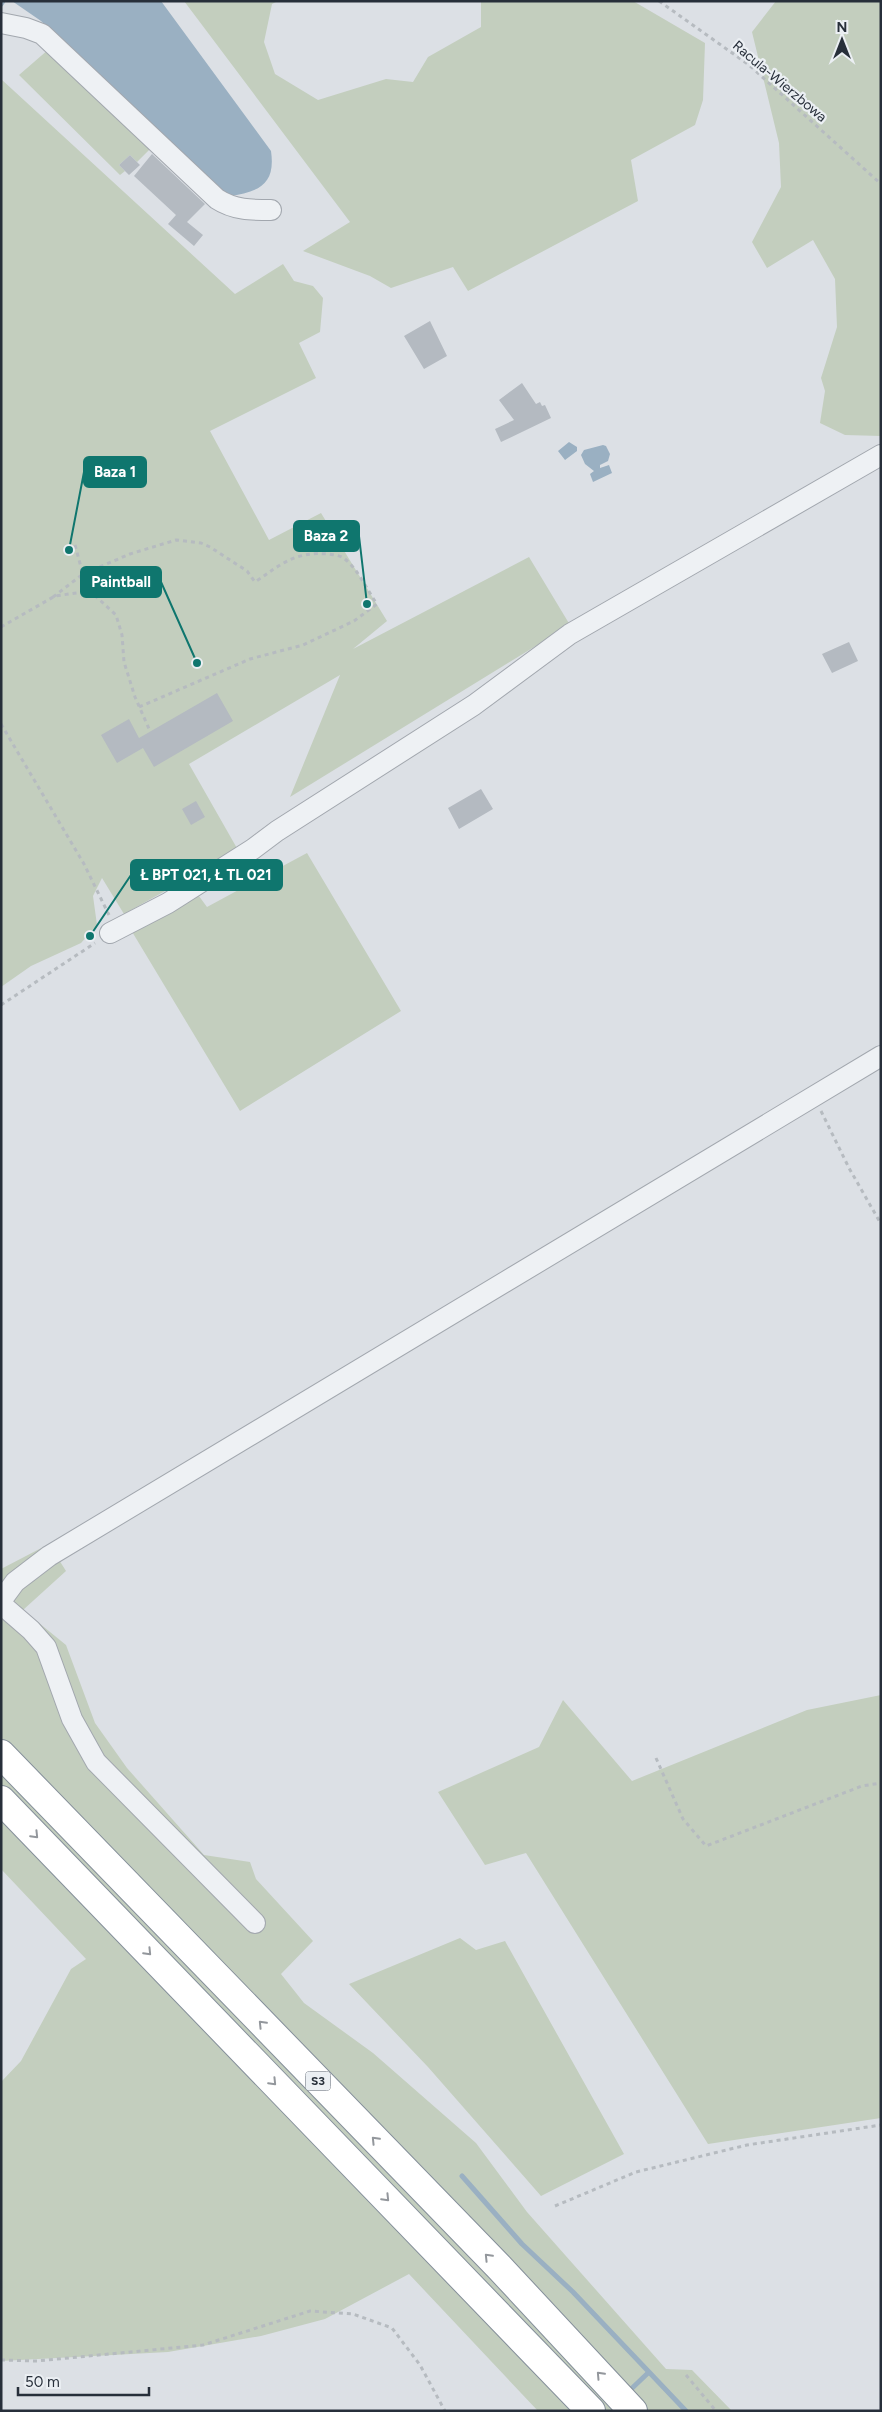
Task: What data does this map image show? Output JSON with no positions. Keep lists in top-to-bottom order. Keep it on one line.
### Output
{"streets":{"highway":["S3"],"path":["Racula-Wierzbowa"]},"places":["Baza 1","Baza 2","Paintball","Ł BPT 021, Ł TL 021"],"scale_bar":"50 m","north":"top"}
